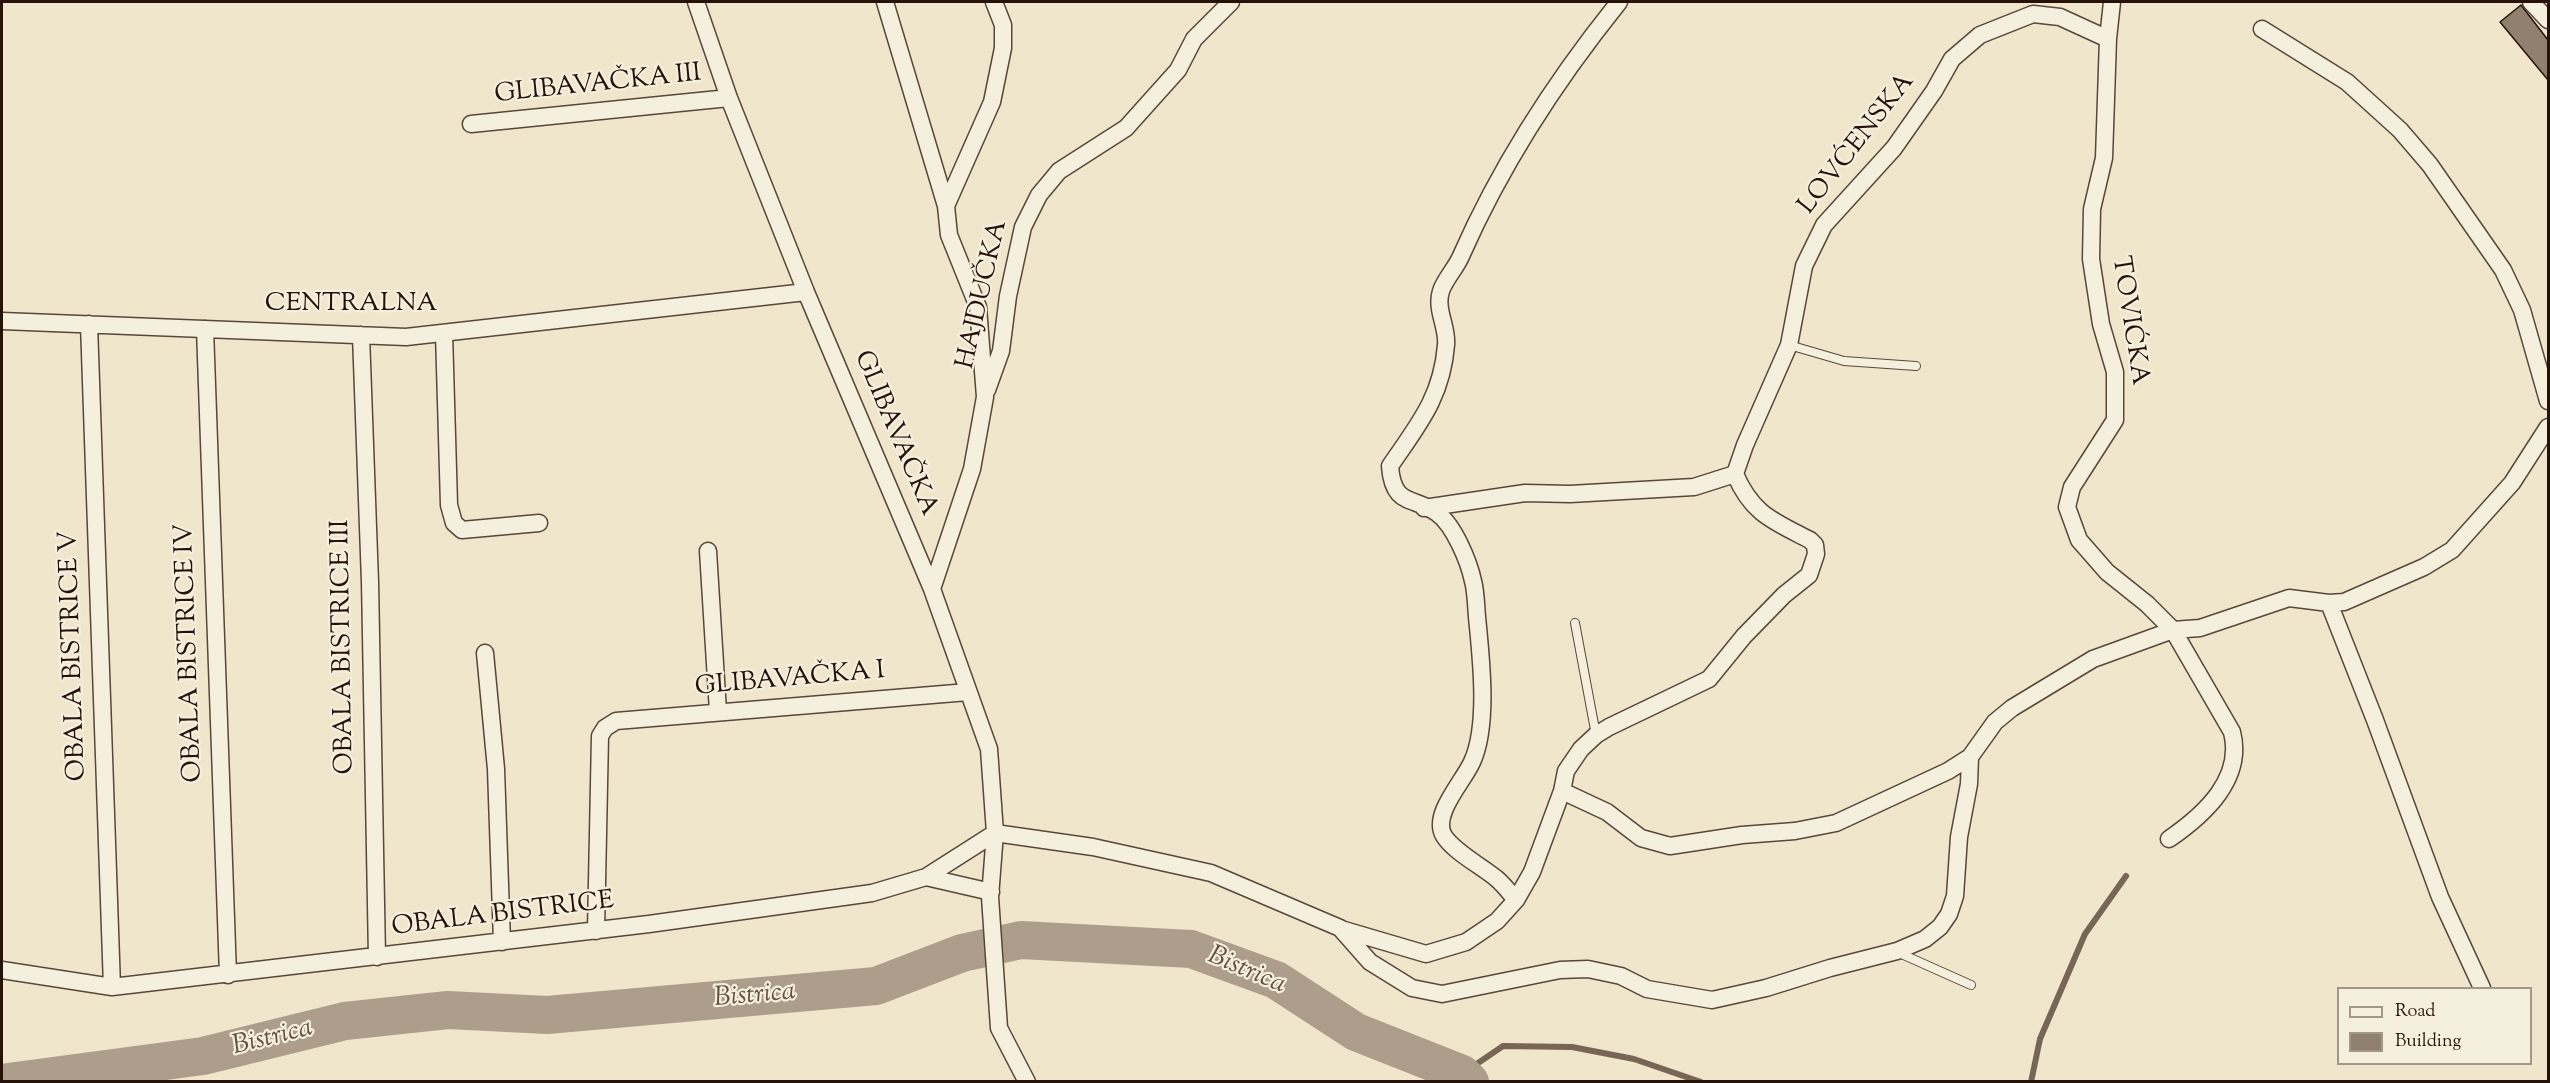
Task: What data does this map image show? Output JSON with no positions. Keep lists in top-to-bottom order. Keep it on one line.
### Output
{"streets":{"street":["GLIBAVAČKA III","LOVĆENSKA","HAJDUČKA","CENTRALNA","TOVIĆKA","GLIBAVAČKA","OBALA BISTRICE III","OBALA BISTRICE IV","OBALA BISTRICE V","GLIBAVAČKA I","OBALA BISTRICE"]},"crossings":[["GLIBAVAČKA III","GLIBAVAČKA"],["LOVĆENSKA","TOVIĆKA"],["CENTRALNA","GLIBAVAČKA"],["CENTRALNA","OBALA BISTRICE III"],["CENTRALNA","OBALA BISTRICE IV"],["CENTRALNA","OBALA BISTRICE V"],["GLIBAVAČKA","GLIBAVAČKA I"],["GLIBAVAČKA","OBALA BISTRICE"],["OBALA BISTRICE III","OBALA BISTRICE"],["OBALA BISTRICE IV","OBALA BISTRICE"],["OBALA BISTRICE V","OBALA BISTRICE"],["GLIBAVAČKA I","OBALA BISTRICE"]],"water":["Bistrica"],"legend":["Road","Building"]}
